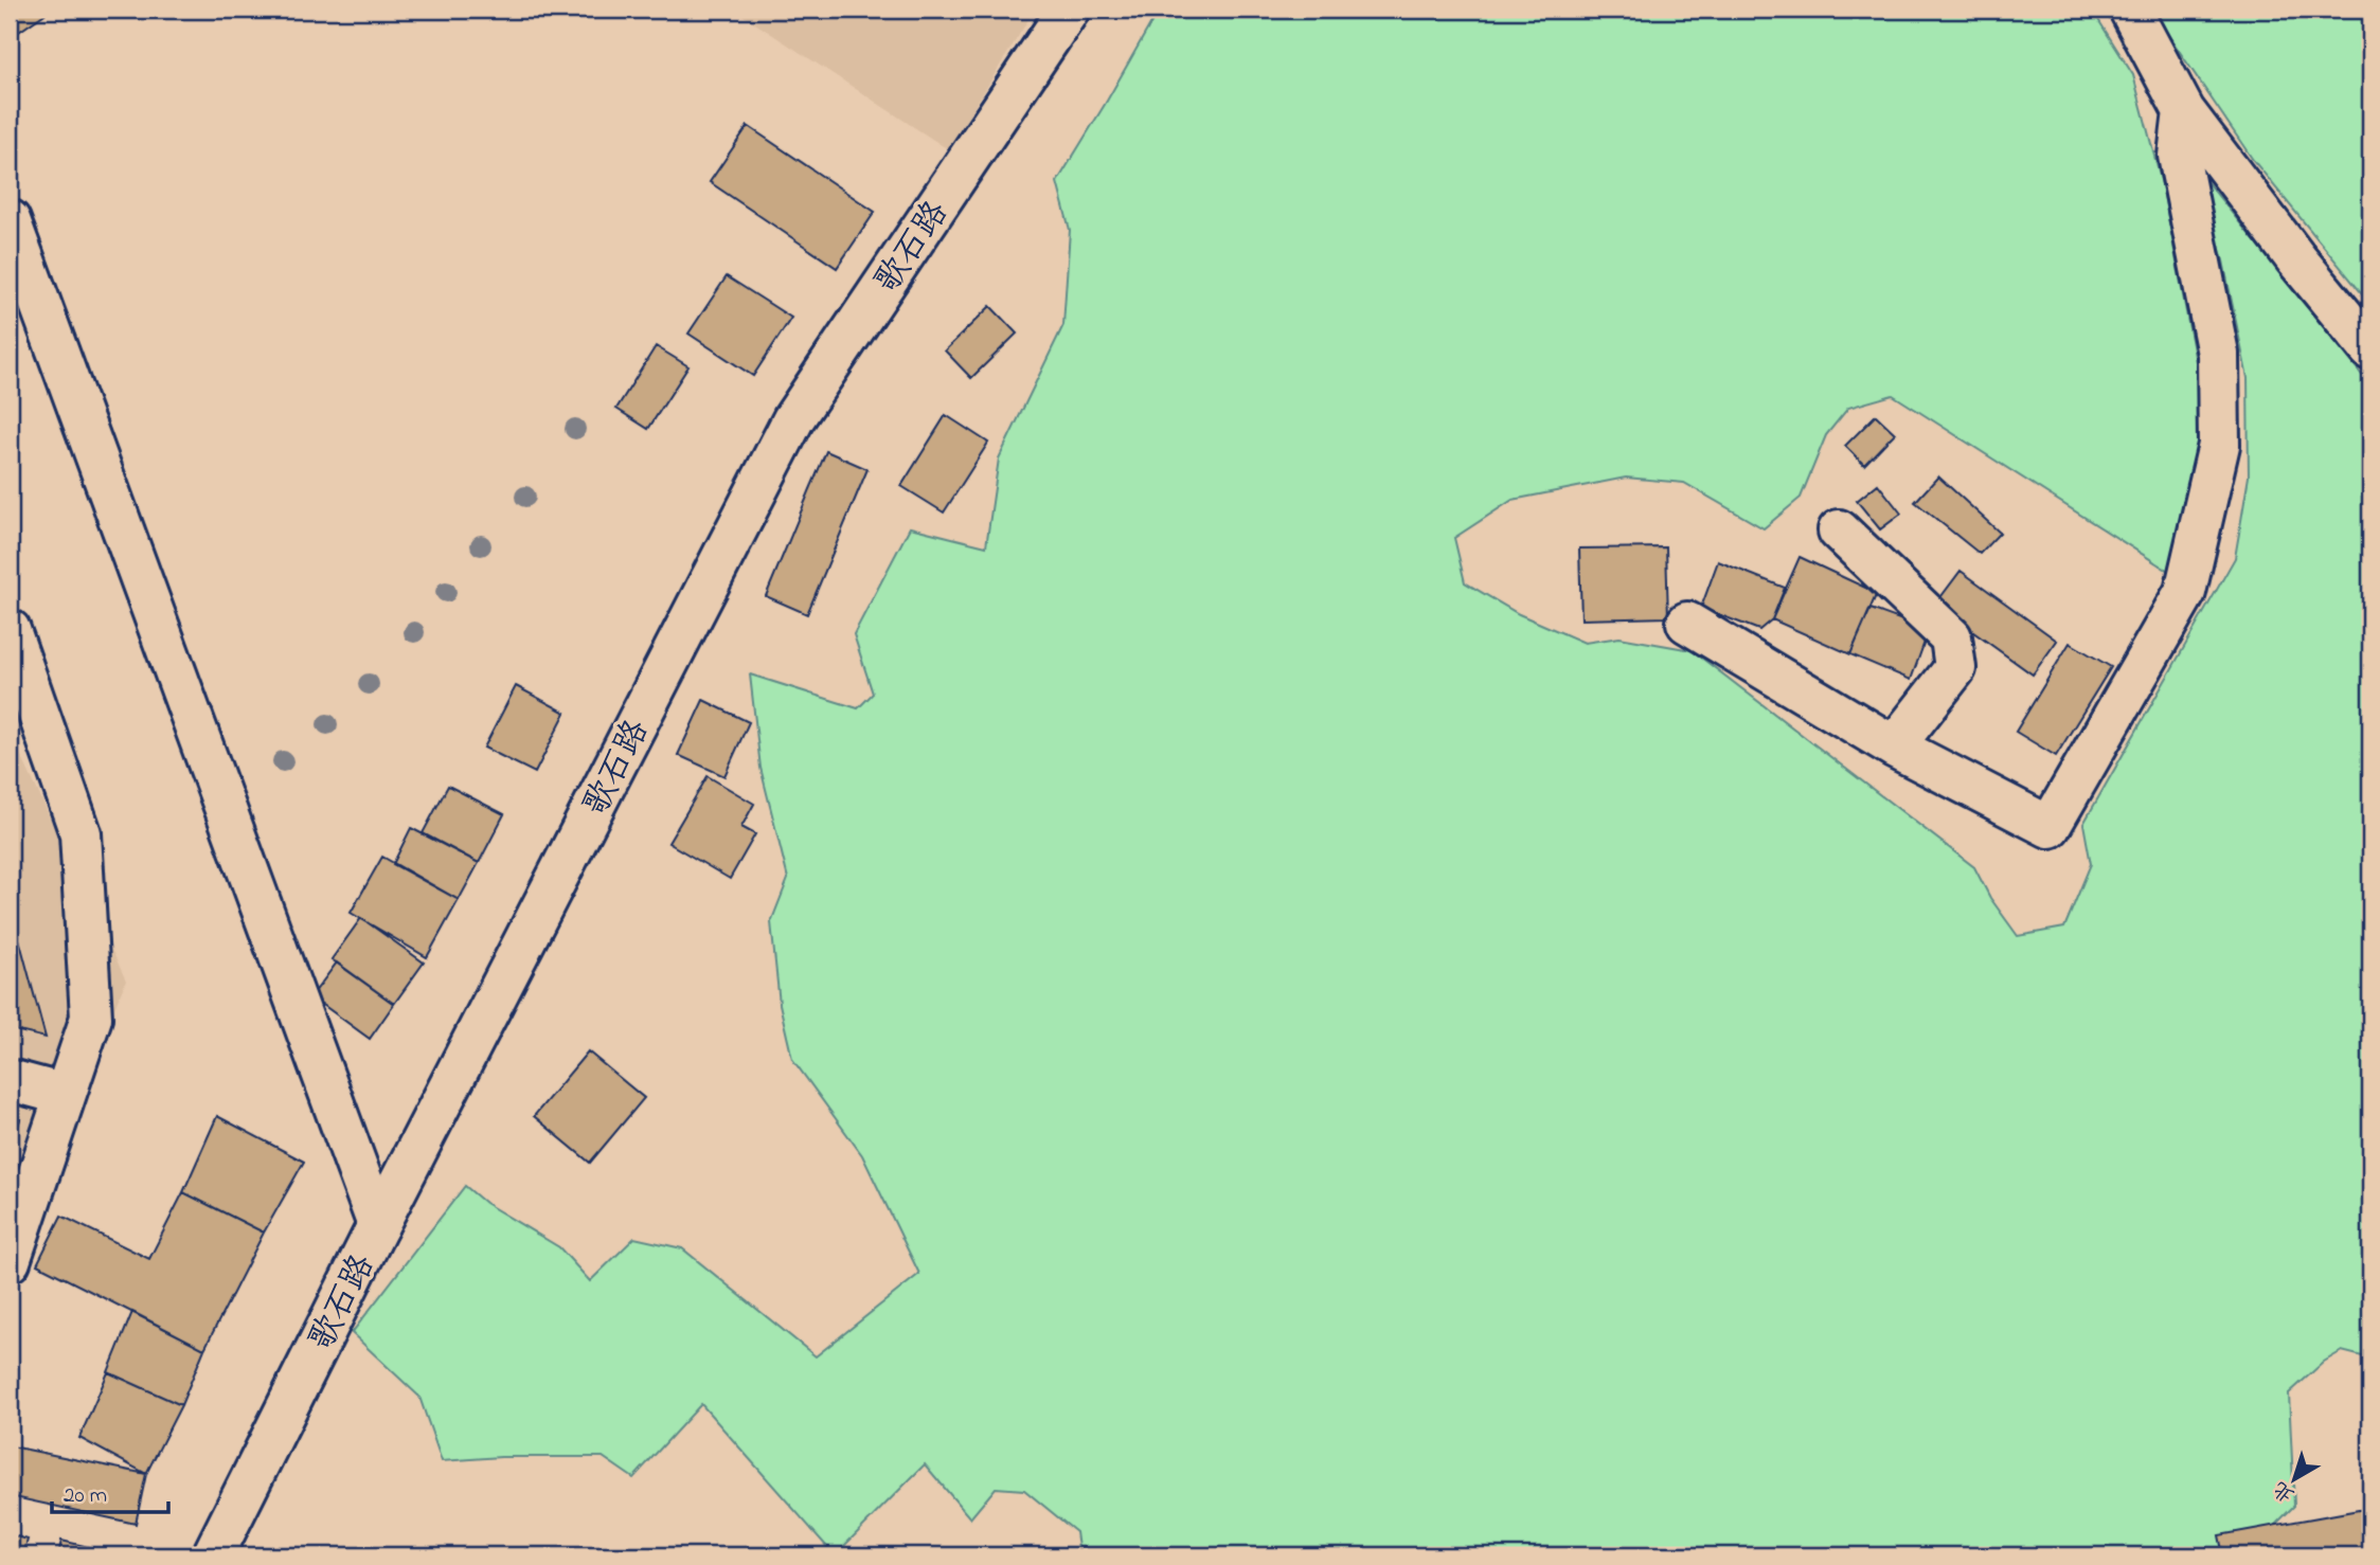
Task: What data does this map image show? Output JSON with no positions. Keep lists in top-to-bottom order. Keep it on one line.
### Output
{"streets":{"street":["歌石路"]},"scale_bar":"20 m","north":"bottom left"}
